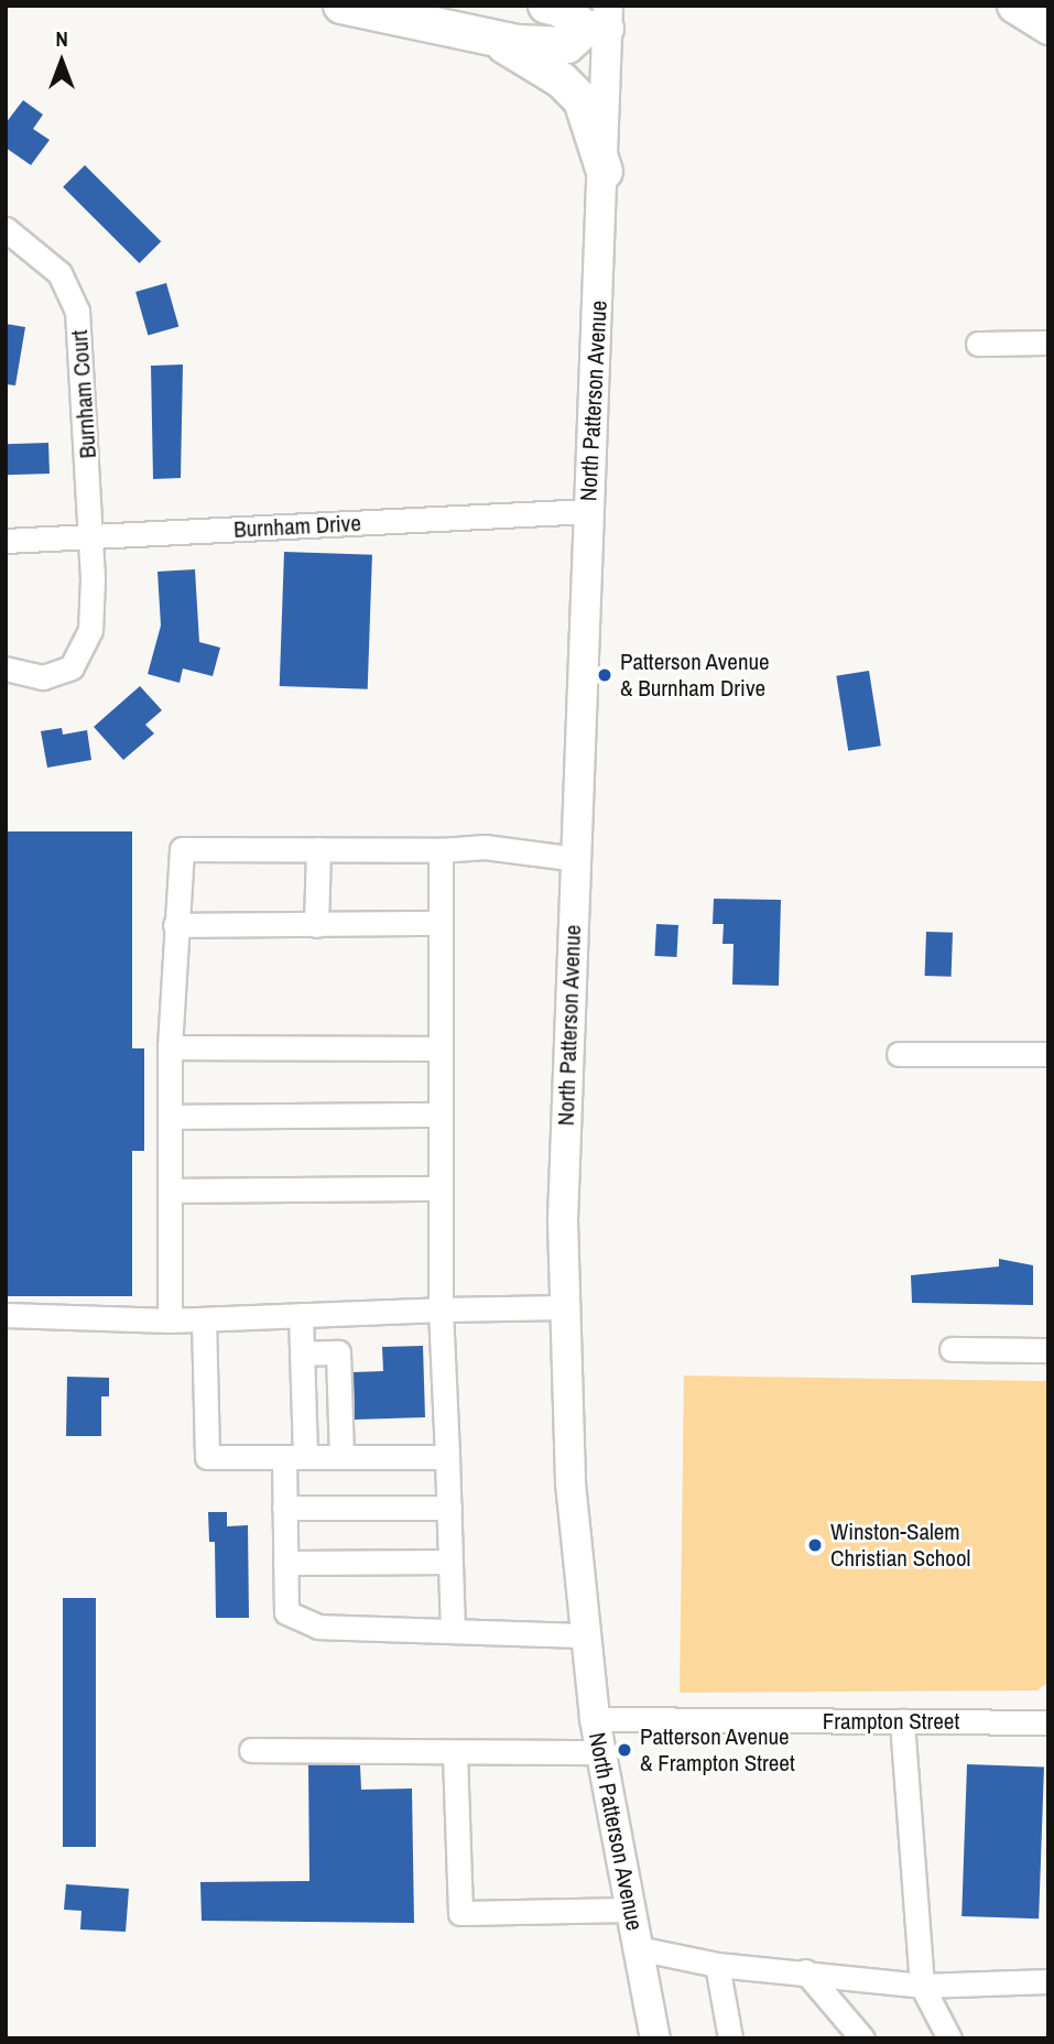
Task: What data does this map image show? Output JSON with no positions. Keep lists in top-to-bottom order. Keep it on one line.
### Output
{"streets":{"main road":["North Patterson Avenue"],"street":["Burnham Court","Burnham Drive","Frampton Street"]},"crossings":[["Burnham Court","Burnham Drive"],["North Patterson Avenue","Burnham Drive"],["North Patterson Avenue","Frampton Street"]],"places":["Patterson Avenue & Burnham Drive","Winston-Salem Christian School","Patterson Avenue & Frampton Street"],"north":"top"}
